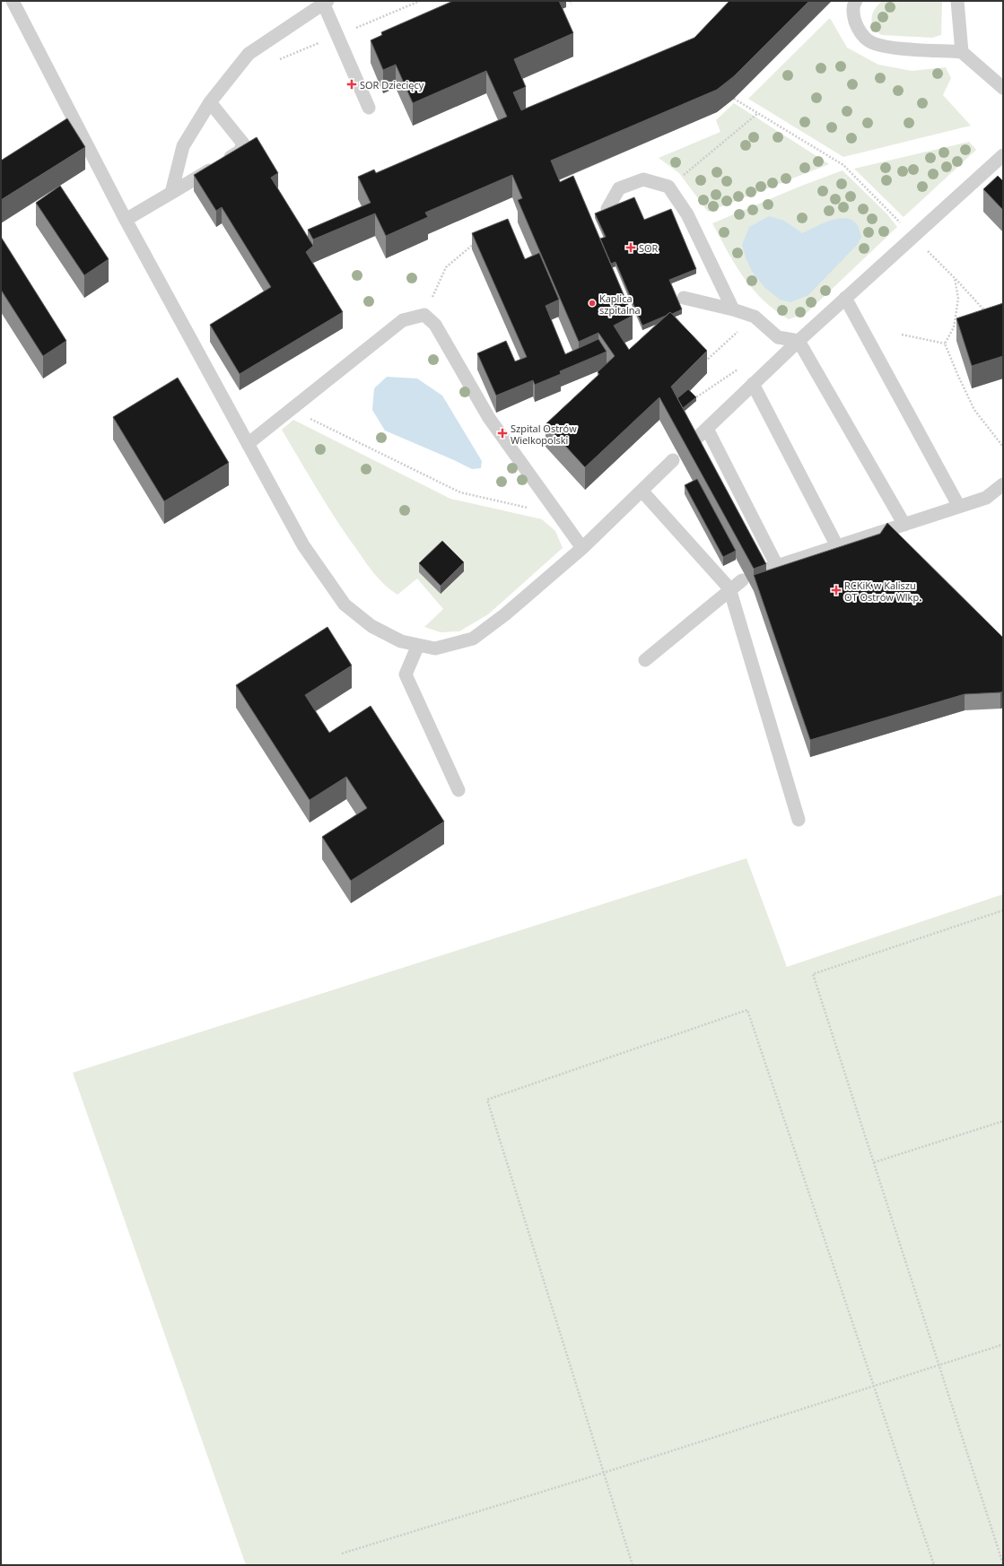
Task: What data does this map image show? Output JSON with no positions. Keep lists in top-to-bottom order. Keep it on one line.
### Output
{"places":{"health":["SOR Dziecięcy","SOR","Szpital Ostrów Wielkopolski","RCKiK w Kaliszu OT Ostrów Wlkp."],"other":["Kaplica szpitalna"]}}
